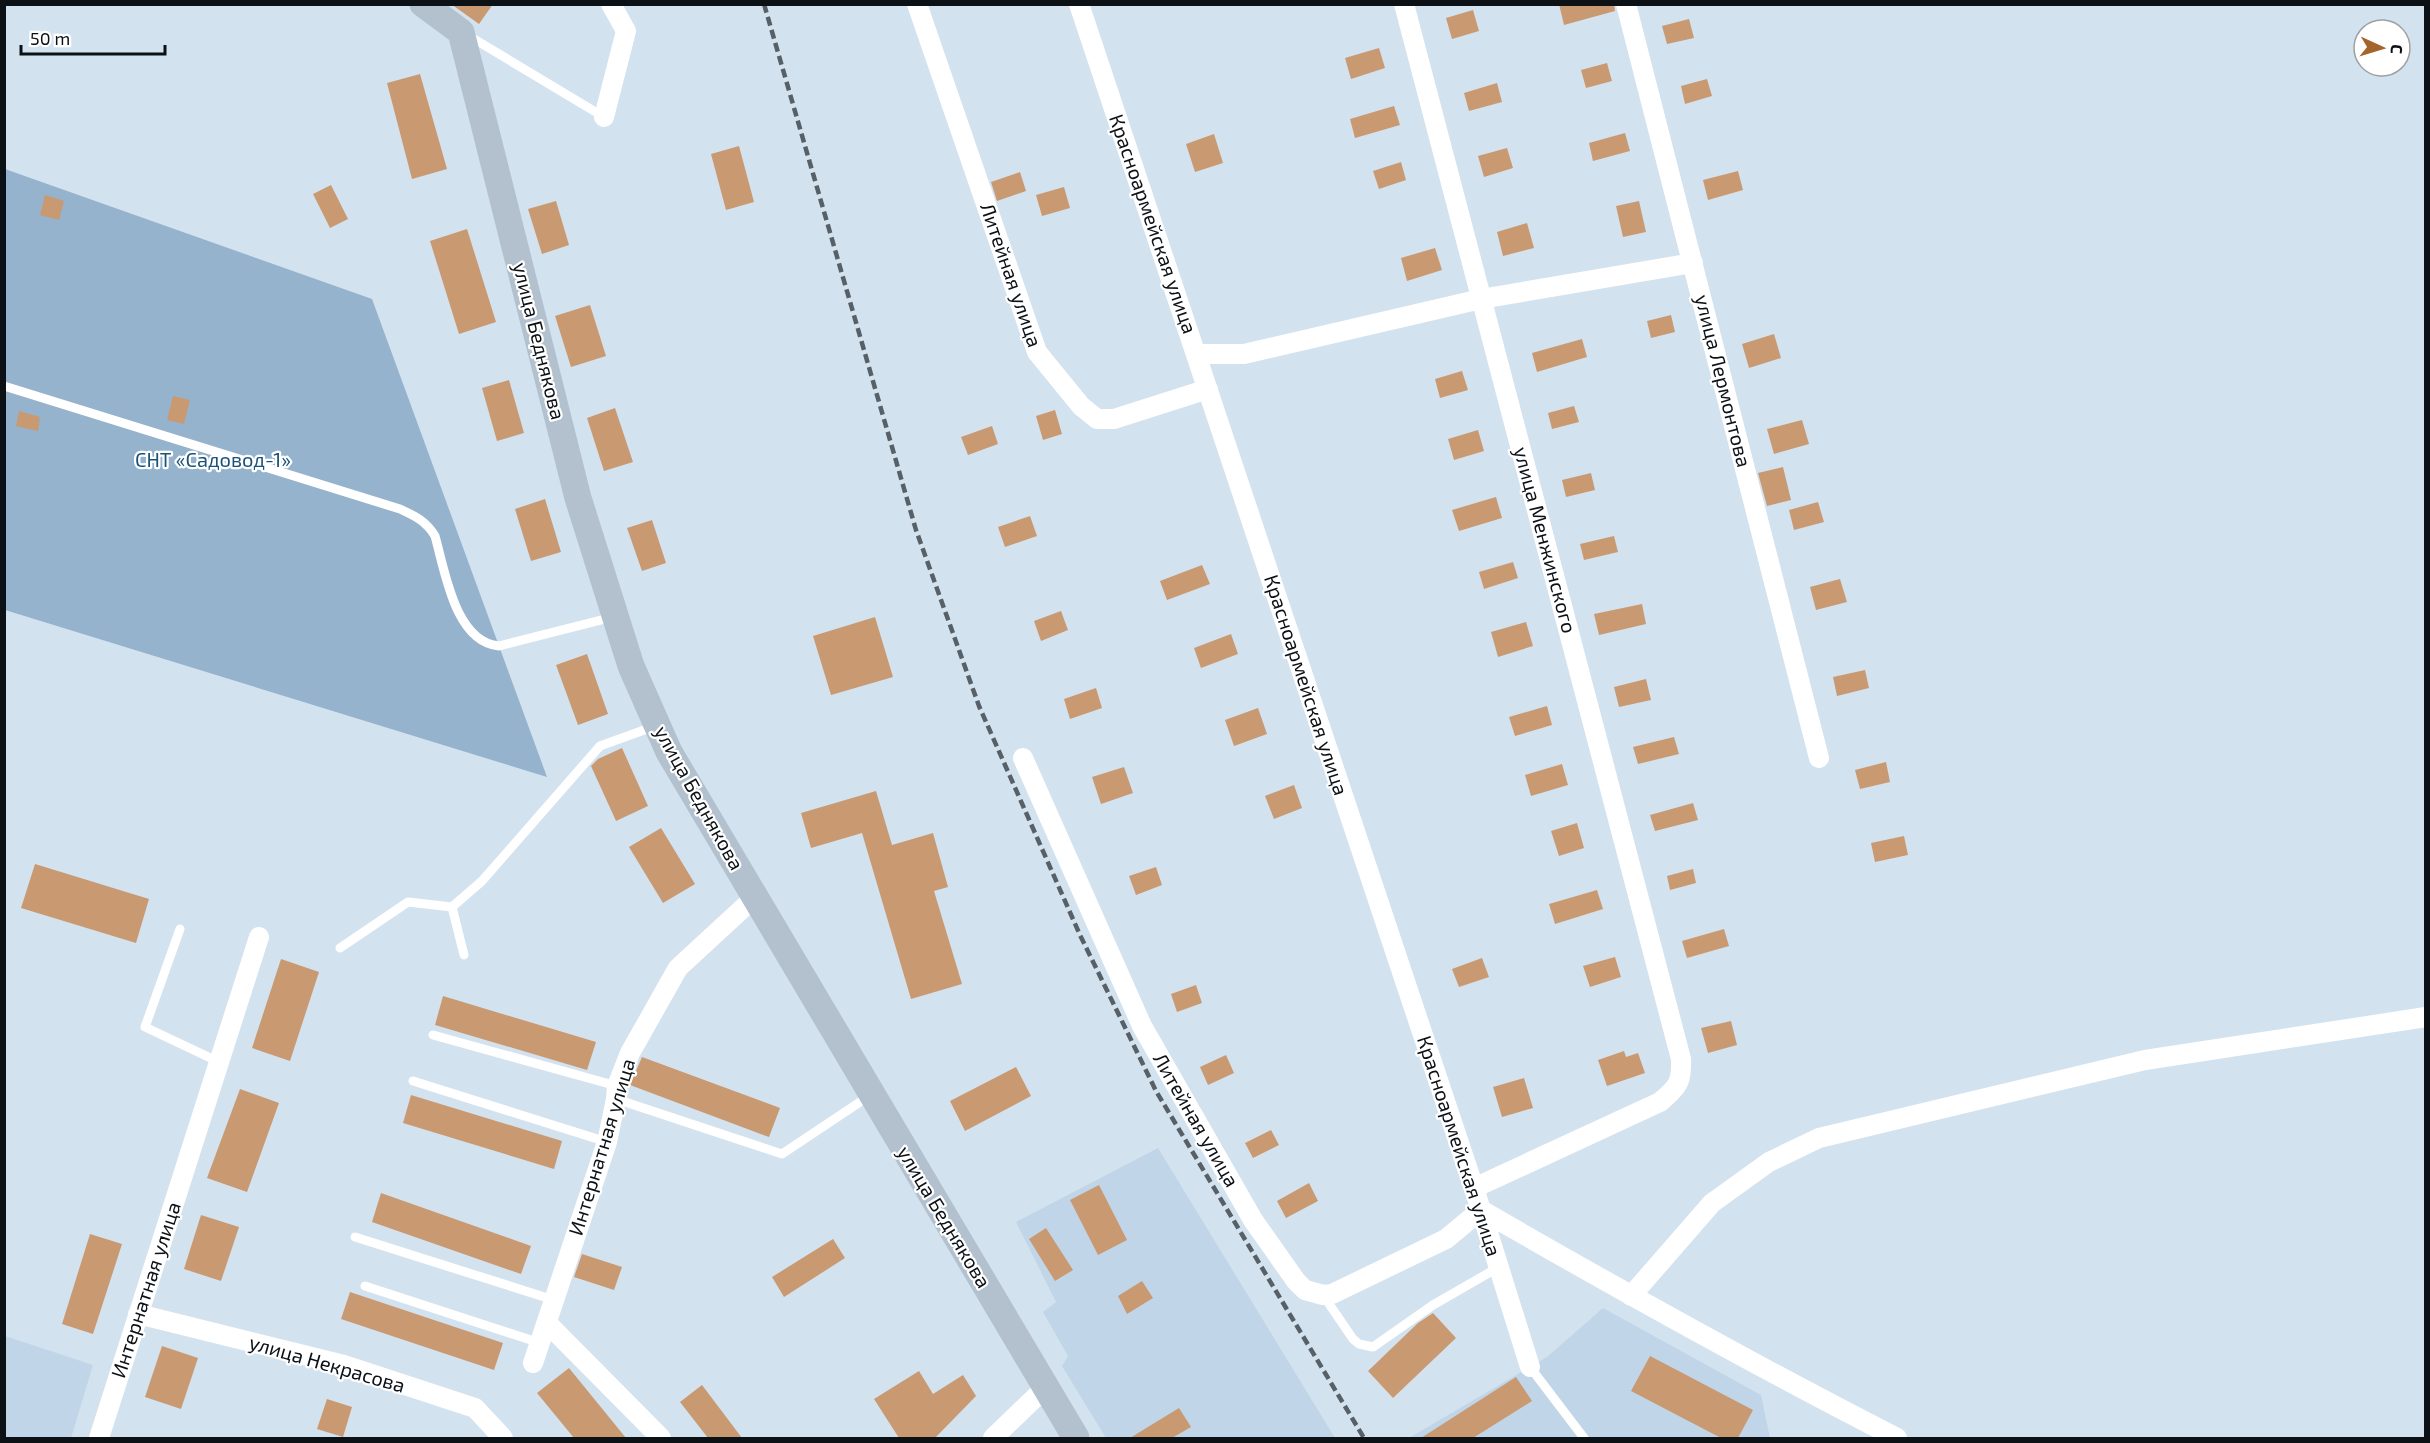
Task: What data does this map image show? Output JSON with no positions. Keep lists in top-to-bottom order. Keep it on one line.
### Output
{"streets":{"street":["Красноармейская улица","Литейная улица","улица Беднякова","улица Лермонтова","улица Менжинского","Интернатная улица","улица Некрасова"]},"crossings":[["Красноармейская улица","Литейная улица"],["Красноармейская улица","улица Менжинского"],["улица Беднякова","Интернатная улица"],["Интернатная улица","улица Некрасова"]],"parks":["СНТ «Садовод-1»"],"scale_bar":"50 m","north":"right"}
